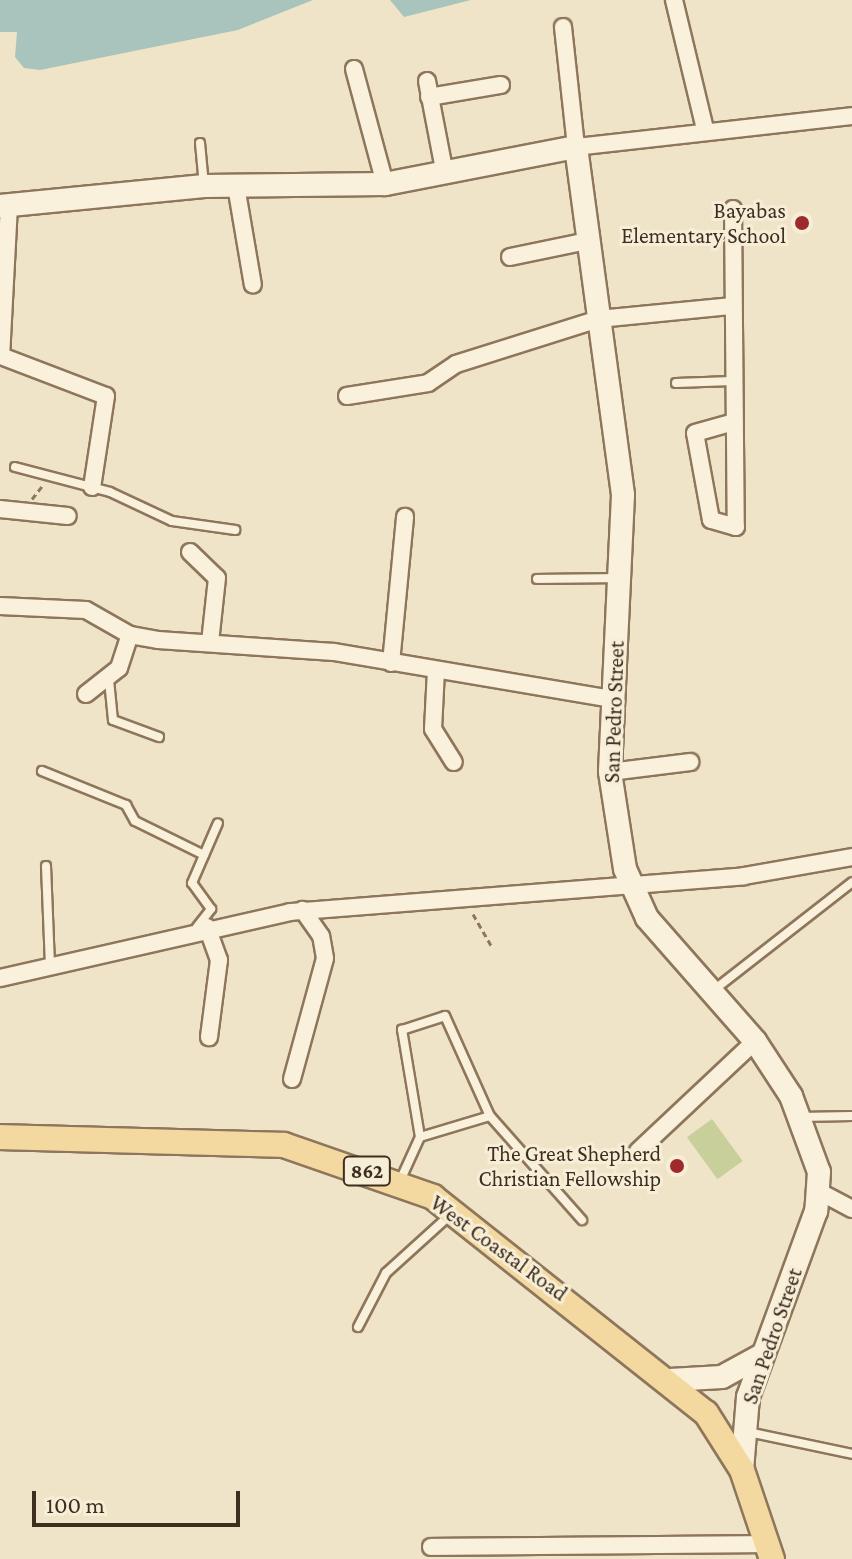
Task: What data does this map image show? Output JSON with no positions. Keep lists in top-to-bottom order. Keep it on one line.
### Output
{"streets":{"main road":["San Pedro Street","862","West Coastal Road"]},"crossings":[["San Pedro Street","West Coastal Road"]],"places":["Bayabas Elementary School","The Great Shepherd Christian Fellowship"],"scale_bar":"100 m"}
